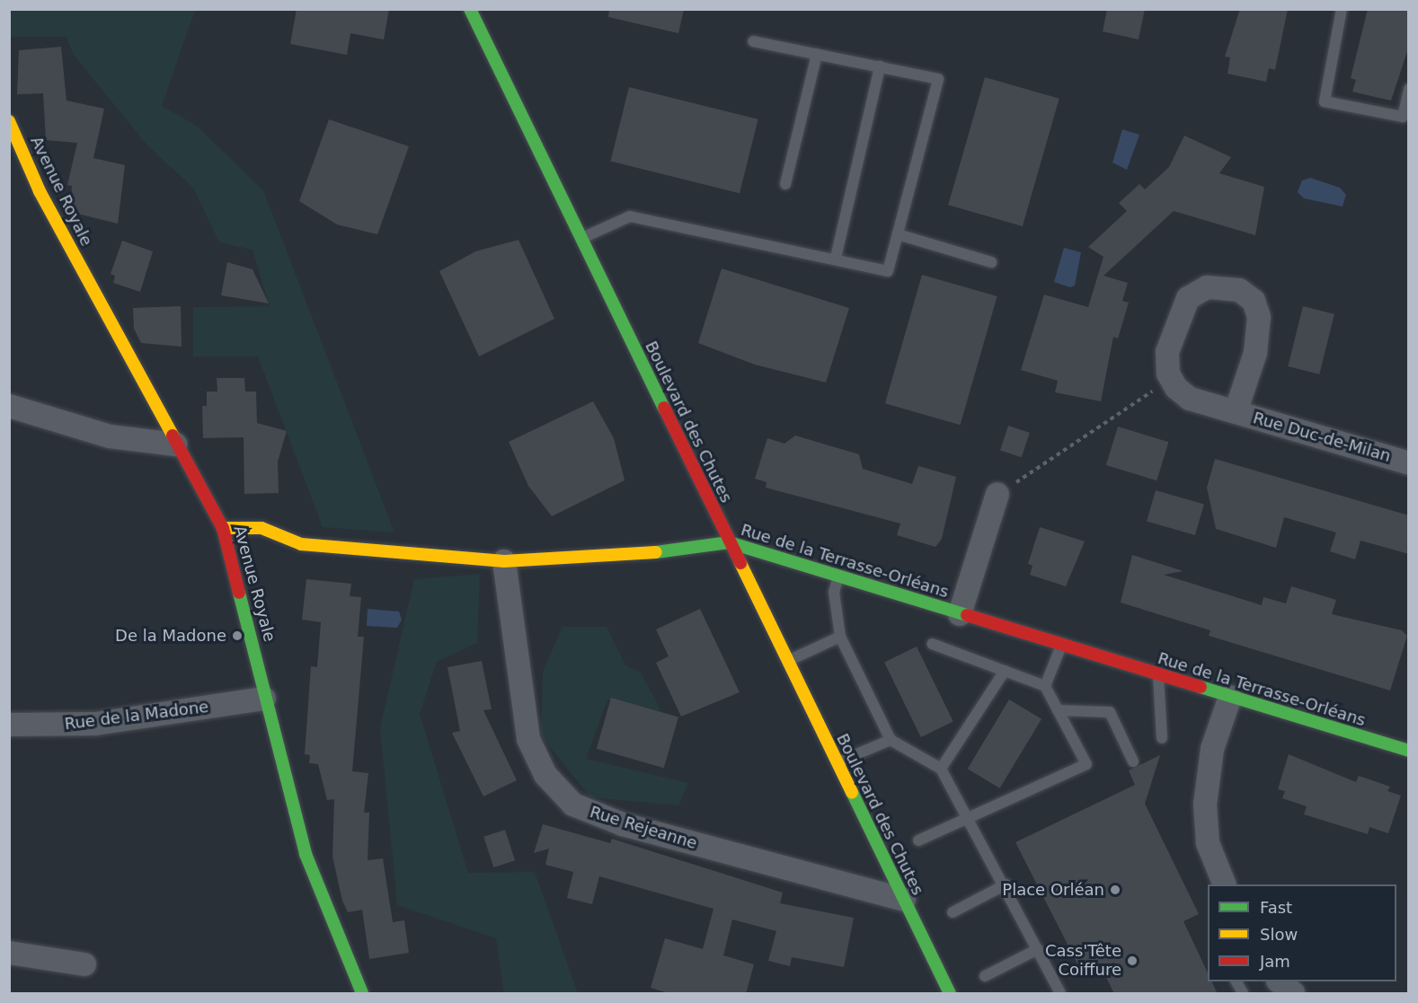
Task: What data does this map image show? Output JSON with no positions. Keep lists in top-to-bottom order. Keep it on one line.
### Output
{"streets":{"street":["Avenue Royale","Boulevard des Chutes","Rue Duc-de-Milan","Rue de la Terrasse-Orléans","Rue de la Madone","Rue Rejeanne"]},"crossings":[["Avenue Royale","Rue de la Terrasse-Orléans"],["Avenue Royale","Rue de la Madone"],["Boulevard des Chutes","Rue de la Terrasse-Orléans"],["Boulevard des Chutes","Rue Rejeanne"],["Rue de la Terrasse-Orléans","Rue Rejeanne"]],"places":["De la Madone","Place Orléan","Cass'Tête Coiffure"],"legend":["Fast","Slow","Jam"]}
